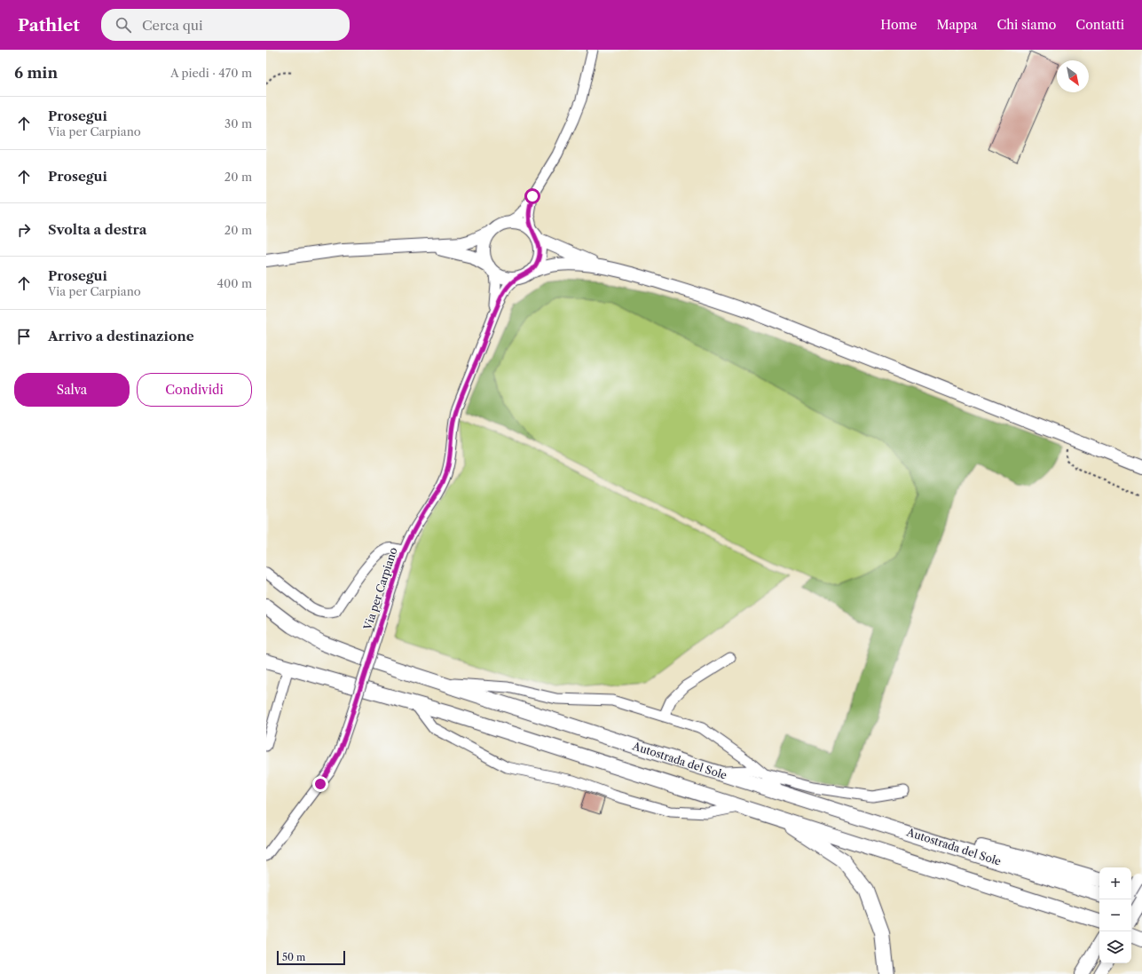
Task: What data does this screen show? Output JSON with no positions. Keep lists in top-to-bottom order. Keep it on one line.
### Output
{"streets":{"highway":["Autostrada del Sole"],"street":["Via per Carpiano"]},"scale_bar":"50 m","north":"bottom right","page":{"header":"Pathlet","search":"Cerca qui","nav":["Home","Mappa","Chi siamo","Contatti"],"heading":["6 min","A piedi · 470 m"],"list":[["Prosegui","Via per Carpiano","30 m"],["Prosegui","20 m"],["Svolta a destra","20 m"],["Prosegui","Via per Carpiano","400 m"],"Arrivo a destinazione"],"buttons":["Salva","Condividi"],"map_buttons":["+","−"],"scale":"50 m"}}
